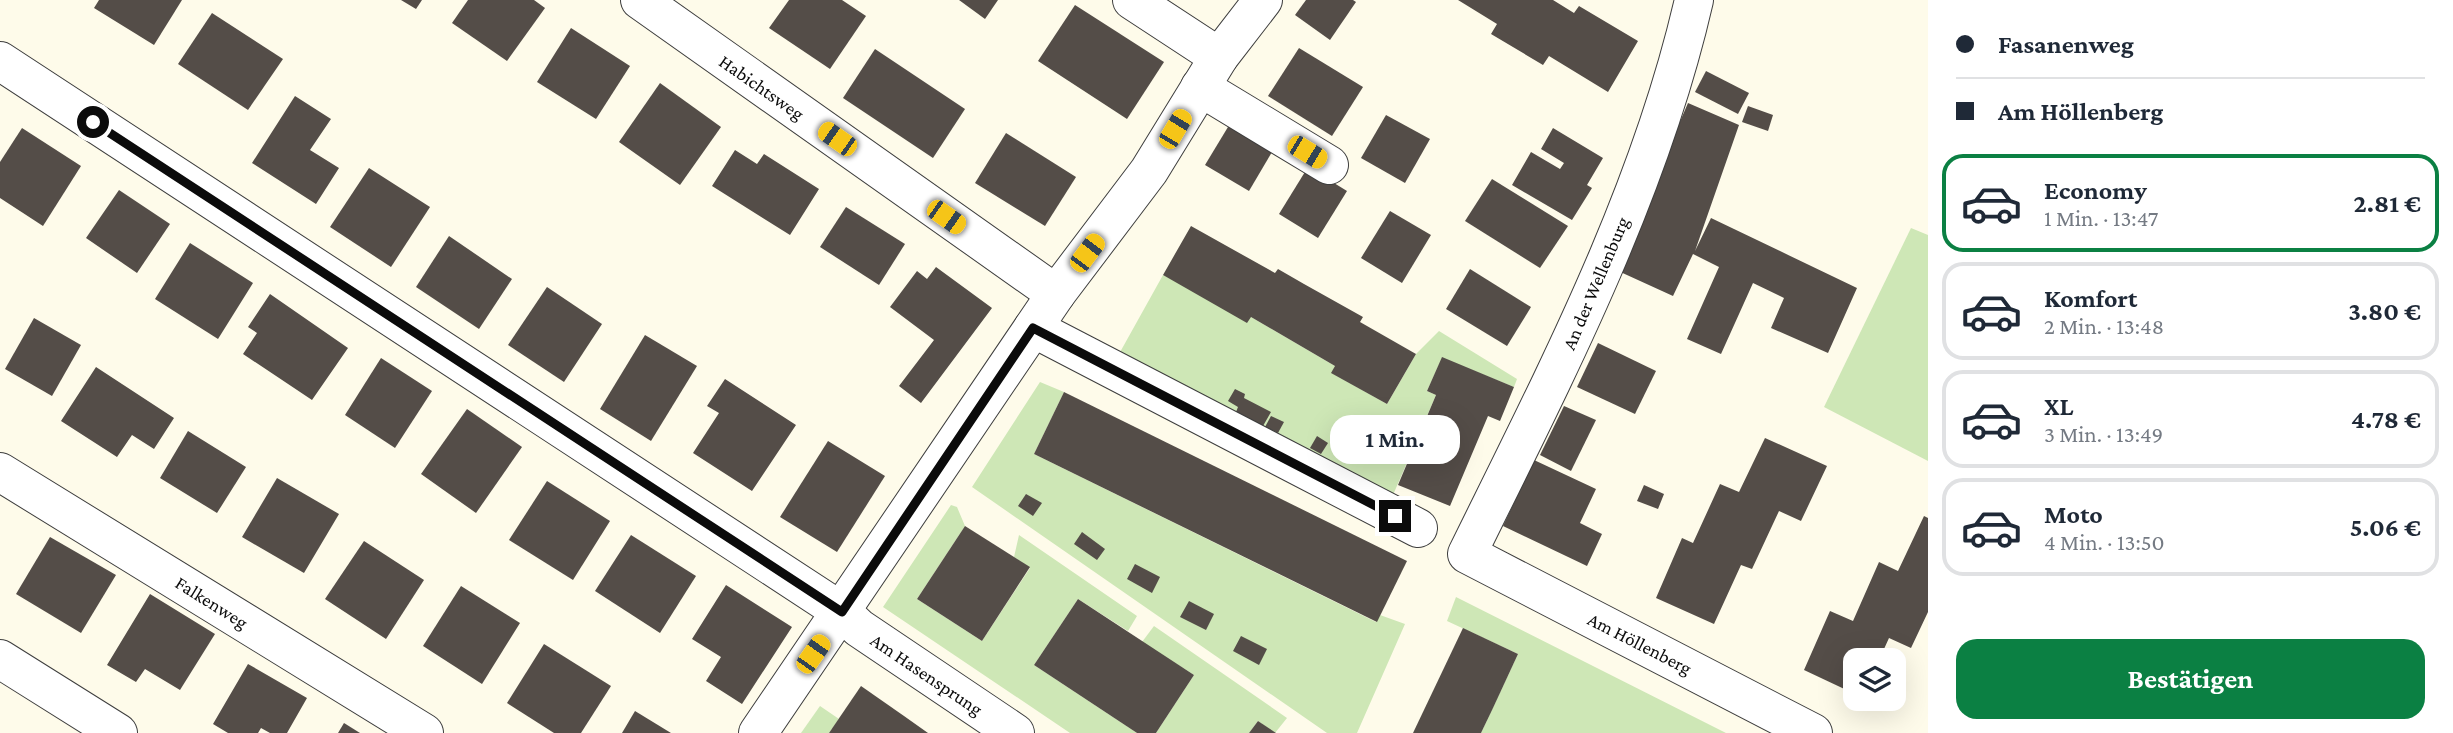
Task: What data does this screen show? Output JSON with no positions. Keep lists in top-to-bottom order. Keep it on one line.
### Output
{"streets":{"street":["Habichtsweg","An der Wellenburg","Falkenweg","Am Höllenberg","Am Hasensprung"]},"crossings":[["An der Wellenburg","Am Höllenberg"]],"page":{"banner":["Fasanenweg","Am Höllenberg"],"list":[{"name":"Economy","note":"1 Min. · 13:47","value":"2.81 €"},{"name":"Komfort","note":"2 Min. · 13:48","value":"3.80 €"},{"name":"XL","note":"3 Min. · 13:49","value":"4.78 €"},{"name":"Moto","note":"4 Min. · 13:50","value":"5.06 €"}],"bubble":"1 Min.","buttons":"Bestätigen"}}
